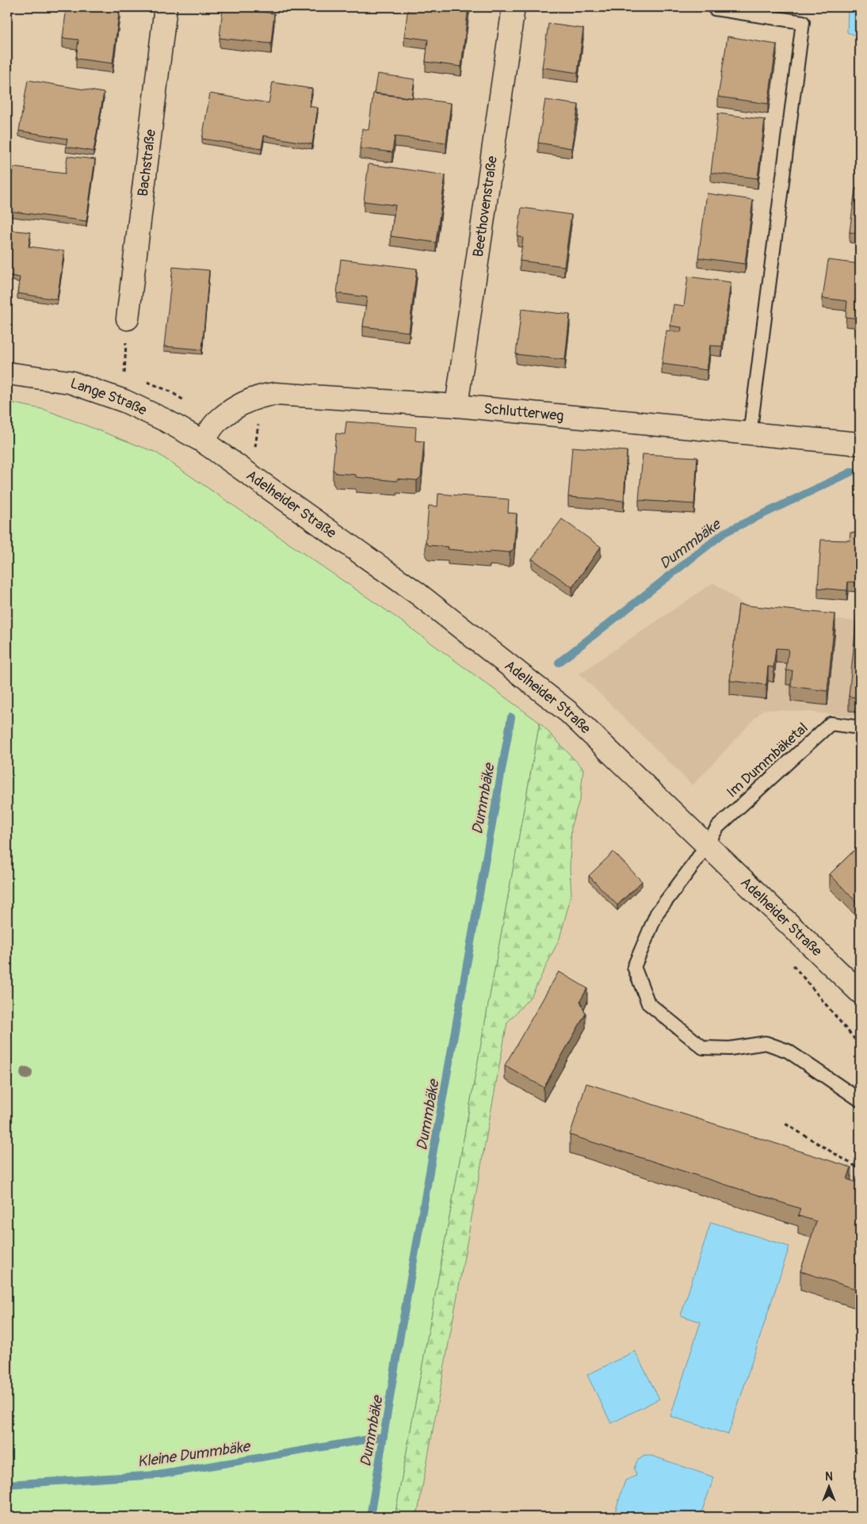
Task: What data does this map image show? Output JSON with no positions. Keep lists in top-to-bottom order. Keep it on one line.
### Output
{"streets":{"street":["Bachstraße","Beethovenstraße","Lange Straße","Schlutterweg","Adelheider Straße"],"lane":["Im Dummbäketal"]},"crossings":[["Beethovenstraße","Schlutterweg"],["Lange Straße","Schlutterweg"],["Lange Straße","Adelheider Straße"],["Schlutterweg","Adelheider Straße"],["Adelheider Straße","Im Dummbäketal"]],"water":["Dummbäke","Kleine Dummbäke"],"north":"top"}
